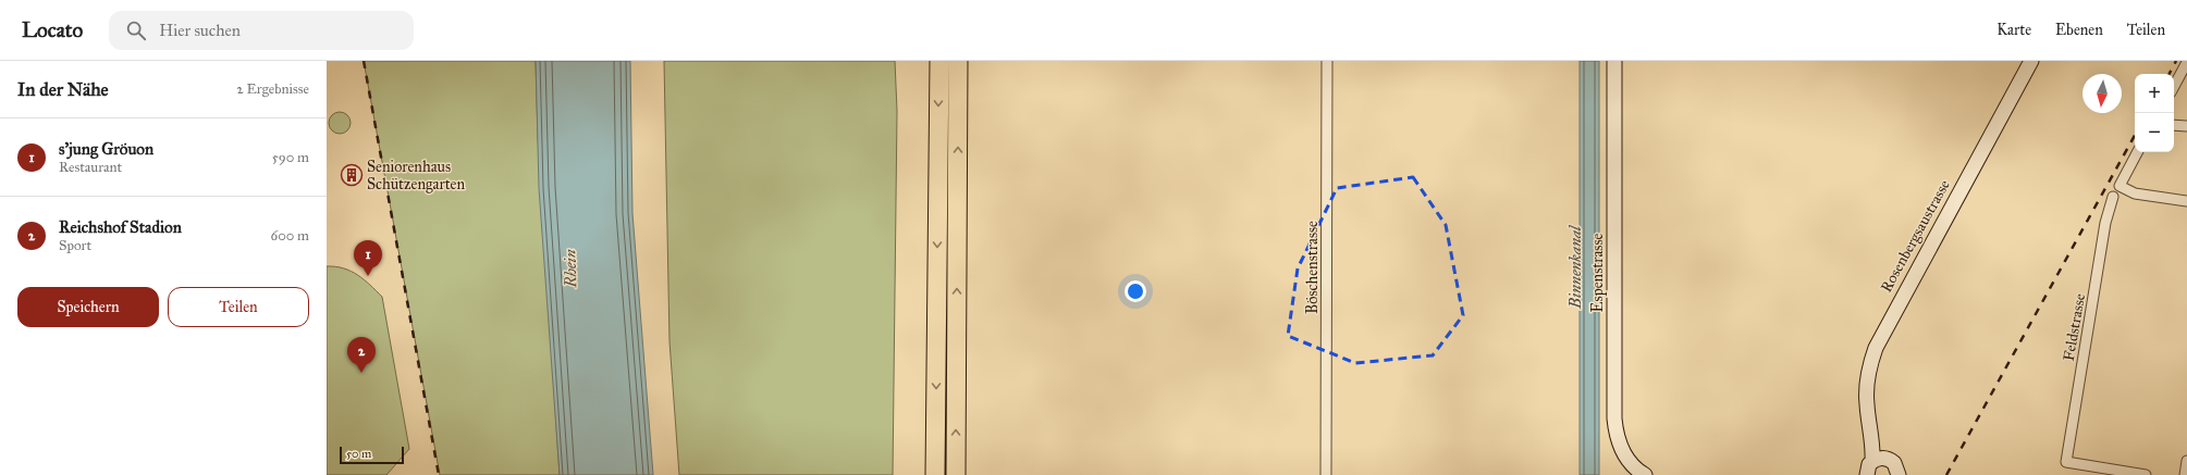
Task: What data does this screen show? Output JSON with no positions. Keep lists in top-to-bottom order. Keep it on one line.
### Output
{"streets":{"street":["Rosenbergsaustrasse","Böschenstrasse","Espenstrasse","Feldstrasse"]},"water":["Binnenkanal","Rhein"],"places":{"building":["Seniorenhaus Schützengarten"]},"scale_bar":"50 m","north":"bottom","page":{"header":"Locato","search":"Hier suchen","nav":["Karte","Ebenen","Teilen"],"heading":["In der Nähe","2 Ergebnisse"],"map_buttons":["+","−"],"list":[{"mark":"1","name":"s'jung Gröuon","note":"Restaurant","value":"590 m"},{"mark":"2","name":"Reichshof Stadion","note":"Sport","value":"600 m"}],"pins":["1","2"],"buttons":["Speichern","Teilen"],"scale":"50 m"}}
